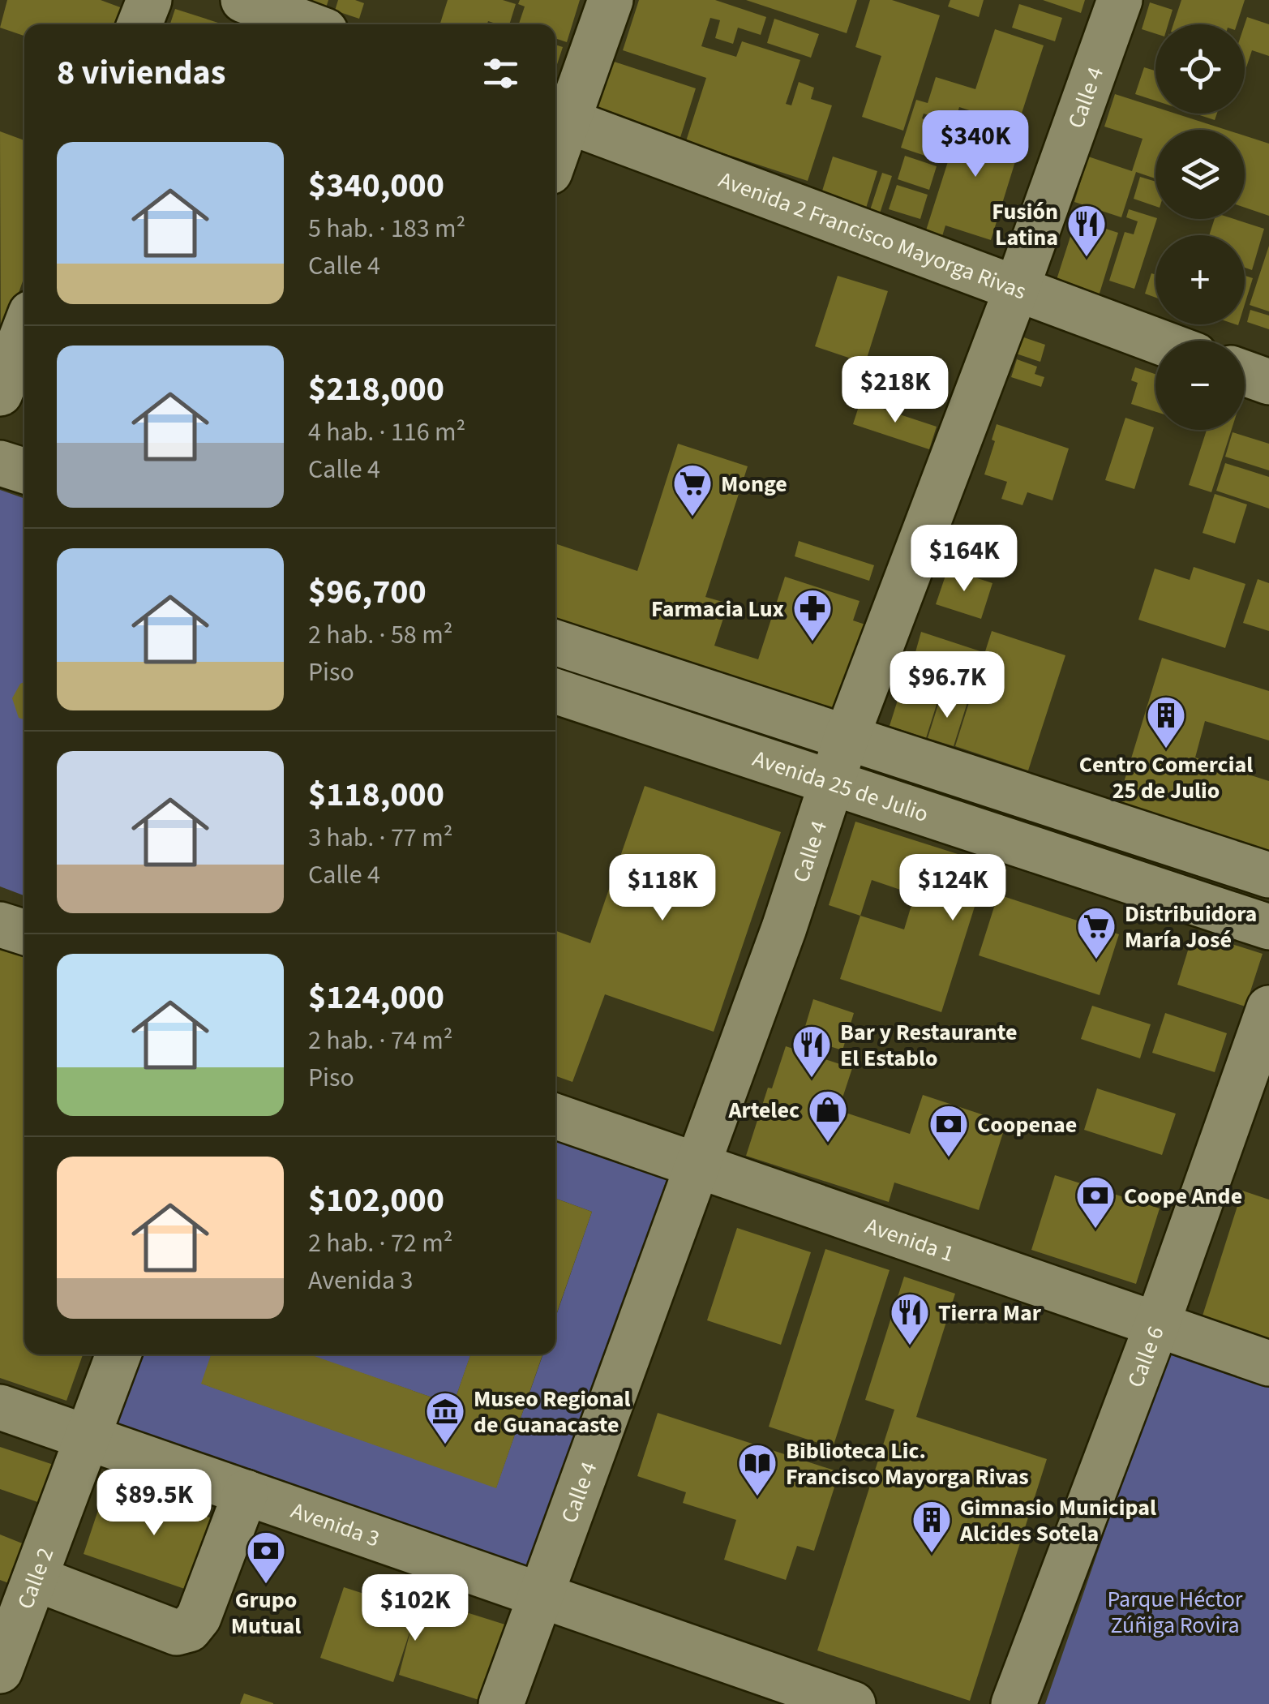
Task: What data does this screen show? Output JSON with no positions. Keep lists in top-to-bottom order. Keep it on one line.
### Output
{"streets":{"street":["Calle 4","Avenida 2 Francisco Mayorga Rivas","Avenida 25 de Julio","Avenida 1","Calle 6","Avenida 3","Calle 2"]},"crossings":[["Calle 4","Avenida 2 Francisco Mayorga Rivas"],["Calle 4","Avenida 25 de Julio"],["Calle 4","Avenida 1"],["Calle 4","Avenida 3"],["Avenida 1","Calle 6"],["Avenida 3","Calle 2"]],"parks":["Parque Héctor Zúñiga Rovira"],"places":{"restaurant":["Fusión Latina","Bar y Restaurante El Establo","Tierra Mar"],"supermarket":["Monge","Distribuidora María José"],"pharmacy":["Farmacia Lux"],"building":["Centro Comercial 25 de Julio","Gimnasio Municipal Alcides Sotela"],"shop":["Artelec"],"bank":["Coopenae","Coope Ande","Grupo Mutual"],"museum":["Museo Regional de Guanacaste"],"library":["Biblioteca Lic. Francisco Mayorga Rivas"]},"page":{"map_buttons":["+","−"],"heading":"8 viviendas","price":["$340K","$218K","$164K","$96.7K","$118K","$124K","$89.5K","$102K"],"list":[{"name":"$340,000","note":"5 hab. · 183 m² · Calle 4"},{"name":"$218,000","note":"4 hab. · 116 m² · Calle 4"},{"name":"$96,700","note":"2 hab. · 58 m² · Piso"},{"name":"$118,000","note":"3 hab. · 77 m² · Calle 4"},{"name":"$124,000","note":"2 hab. · 74 m² · Piso"},{"name":"$102,000","note":"2 hab. · 72 m² · Avenida 3"}]}}
